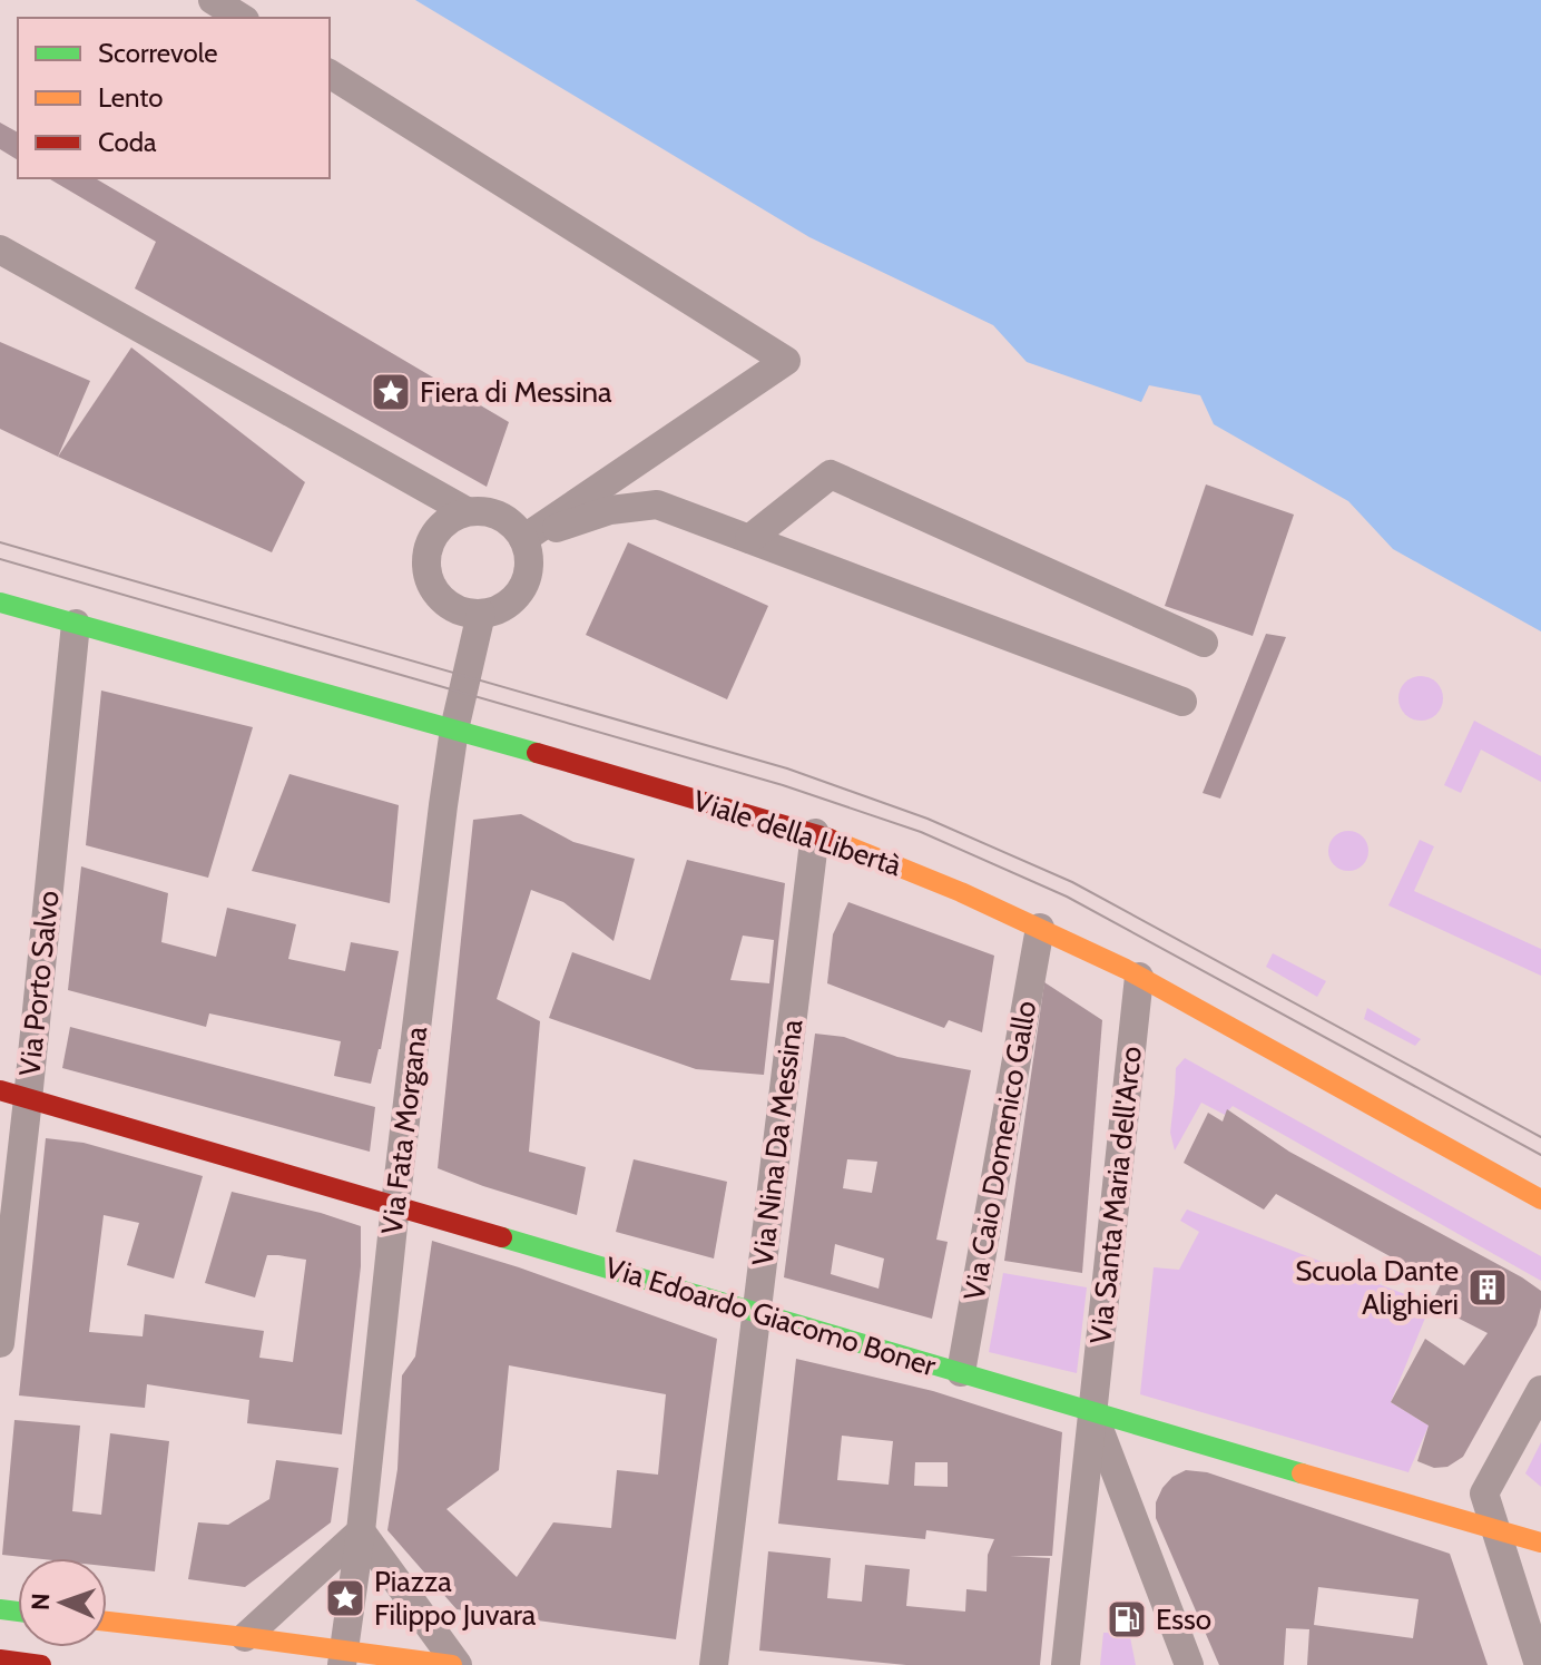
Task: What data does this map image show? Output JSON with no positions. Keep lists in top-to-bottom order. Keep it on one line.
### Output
{"streets":{"main road":["Viale della Libertà","Via Edoardo Giacomo Boner"],"street":["Via Porto Salvo","Via Fata Morgana","Via Nina Da Messina","Via Caio Domenico Gallo","Via Santa Maria dell'Arco"]},"crossings":[["Viale della Libertà","Via Porto Salvo"],["Viale della Libertà","Via Fata Morgana"],["Viale della Libertà","Via Nina Da Messina"],["Viale della Libertà","Via Caio Domenico Gallo"],["Viale della Libertà","Via Santa Maria dell'Arco"],["Via Porto Salvo","Via Edoardo Giacomo Boner"],["Via Fata Morgana","Via Edoardo Giacomo Boner"],["Via Nina Da Messina","Via Edoardo Giacomo Boner"],["Via Caio Domenico Gallo","Via Edoardo Giacomo Boner"],["Via Santa Maria dell'Arco","Via Edoardo Giacomo Boner"]],"places":{"place":["Fiera di Messina","Piazza Filippo Juvara"],"building":["Scuola Dante Alighieri"],"fuel station":["Esso"]},"legend":["Scorrevole","Lento","Coda"],"north":"left"}
